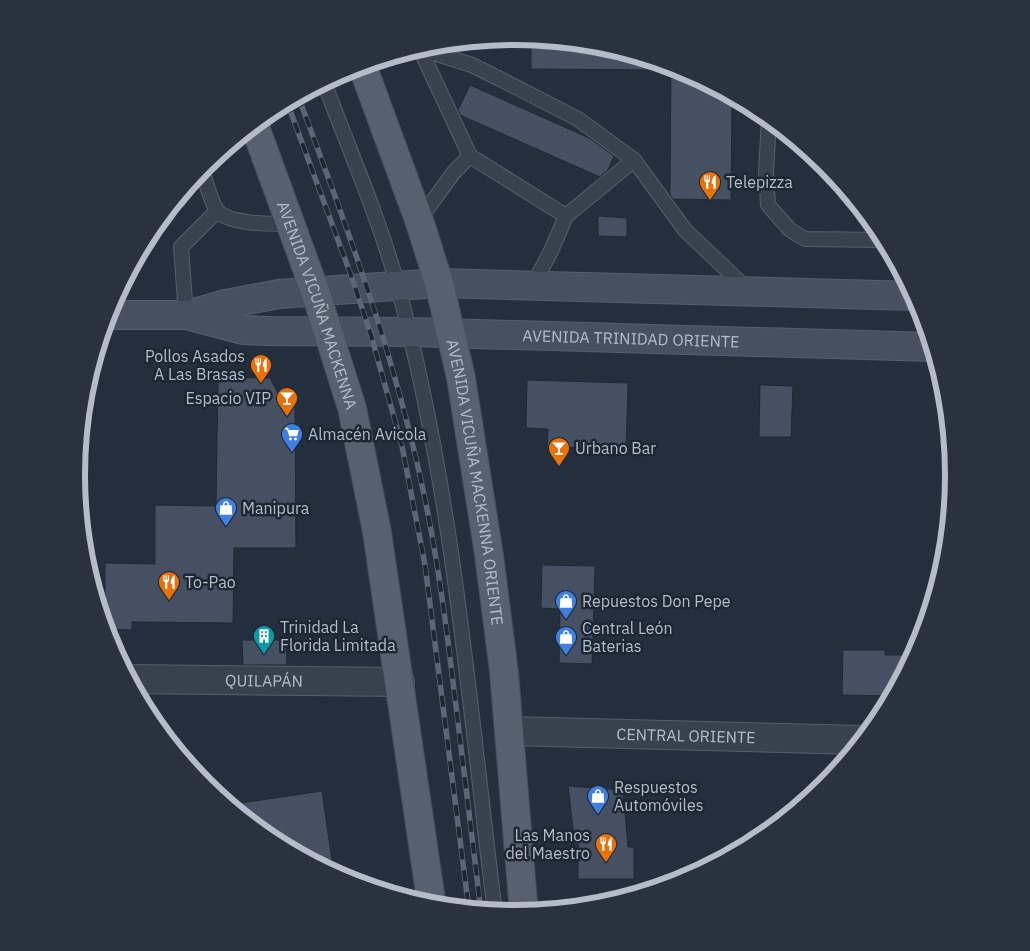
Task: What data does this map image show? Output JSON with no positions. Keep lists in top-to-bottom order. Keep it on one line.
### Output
{"streets":{"main road":["AVENIDA VICUÑA MACKENNA","AVENIDA TRINIDAD ORIENTE","AVENIDA VICUÑA MACKENNA ORIENTE"],"street":["QUILAPÁN","CENTRAL ORIENTE"]},"crossings":[["AVENIDA VICUÑA MACKENNA","AVENIDA TRINIDAD ORIENTE"],["AVENIDA VICUÑA MACKENNA","QUILAPÁN"],["AVENIDA TRINIDAD ORIENTE","AVENIDA VICUÑA MACKENNA ORIENTE"],["AVENIDA VICUÑA MACKENNA ORIENTE","CENTRAL ORIENTE"]],"places":{"restaurant":["Telepizza","Pollos Asados A Las Brasas","To-Pao","Las Manos del Maestro"],"bar":["Espacio VIP","Urbano Bar"],"supermarket":["Almacén Avicola"],"shop":["Manipura","Repuestos Don Pepe","Central León Baterias","Respuestos Automóviles"],"building":["Trinidad La Florida Limitada"]}}
